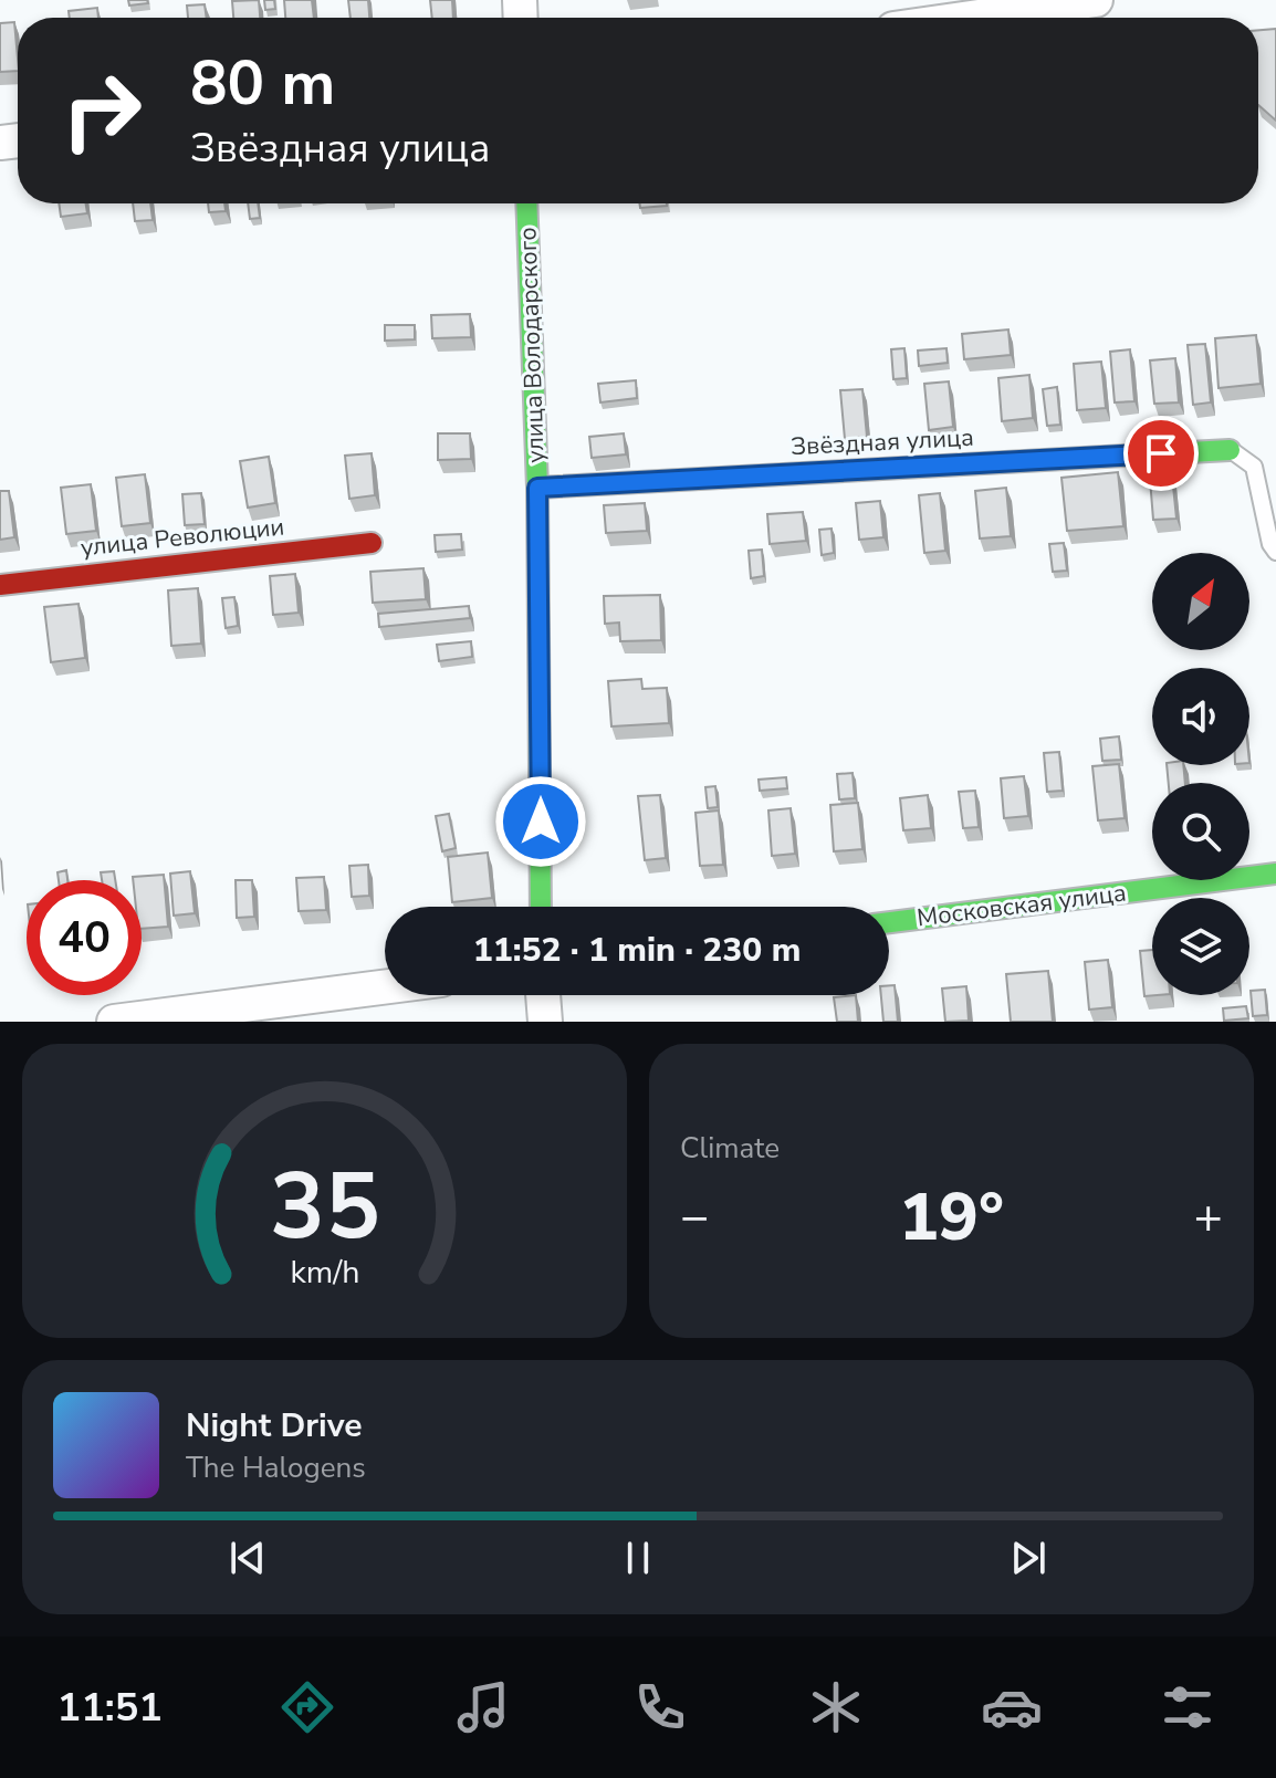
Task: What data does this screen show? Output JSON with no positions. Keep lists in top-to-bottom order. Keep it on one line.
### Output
{"streets":{"street":["улица Володарского","Звёздная улица","улица Революции","Московская улица"]},"crossings":[["улица Володарского","Звёздная улица"]],"north":"top right","page":{"turn":["80 m","Звёздная улица"],"limit":"40","trip":"11:52 · 1 min · 230 m","tile":"Climate","heat":["−","19°","+"],"song":["Night Drive","The Halogens"],"tabs":"11:51","gauge":["35","km/h"]}}
